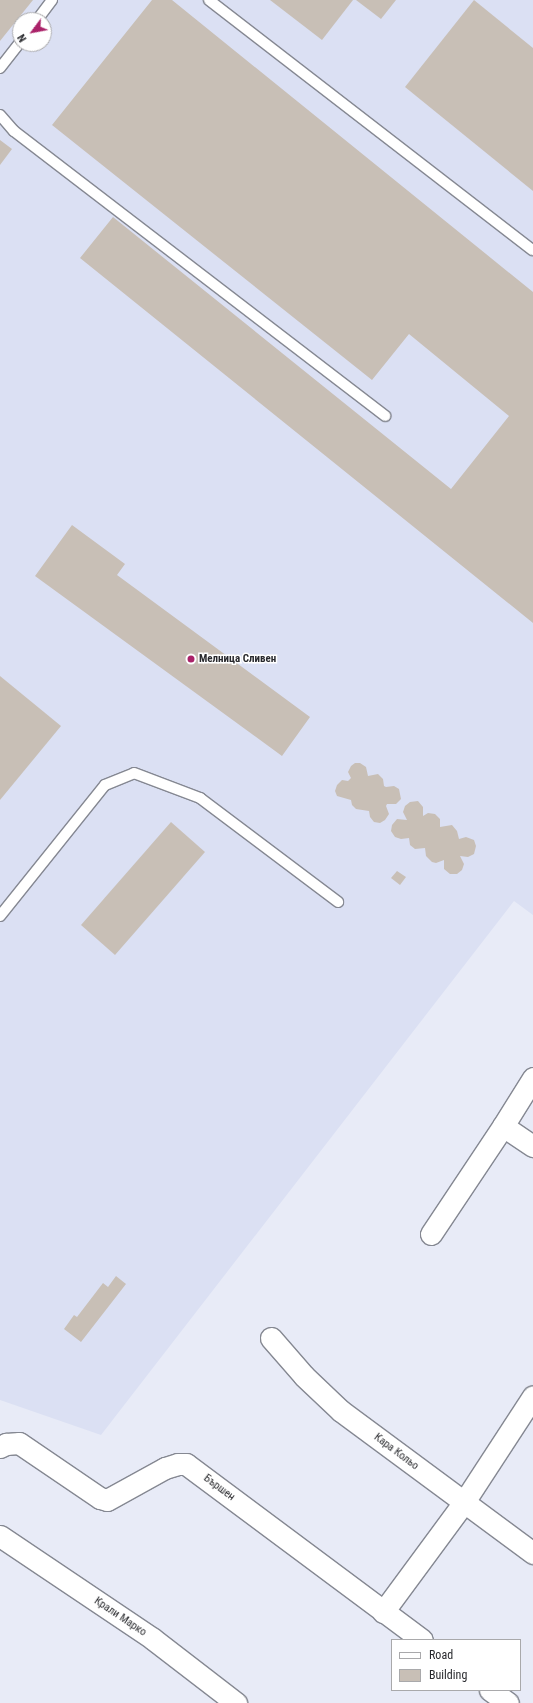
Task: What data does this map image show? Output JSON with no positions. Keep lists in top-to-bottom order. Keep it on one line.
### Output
{"streets":{"street":["Кара Кольо","Бършен","Крали Марко"]},"places":["Мелница Сливен"],"legend":["Road","Building"],"north":"bottom left"}
